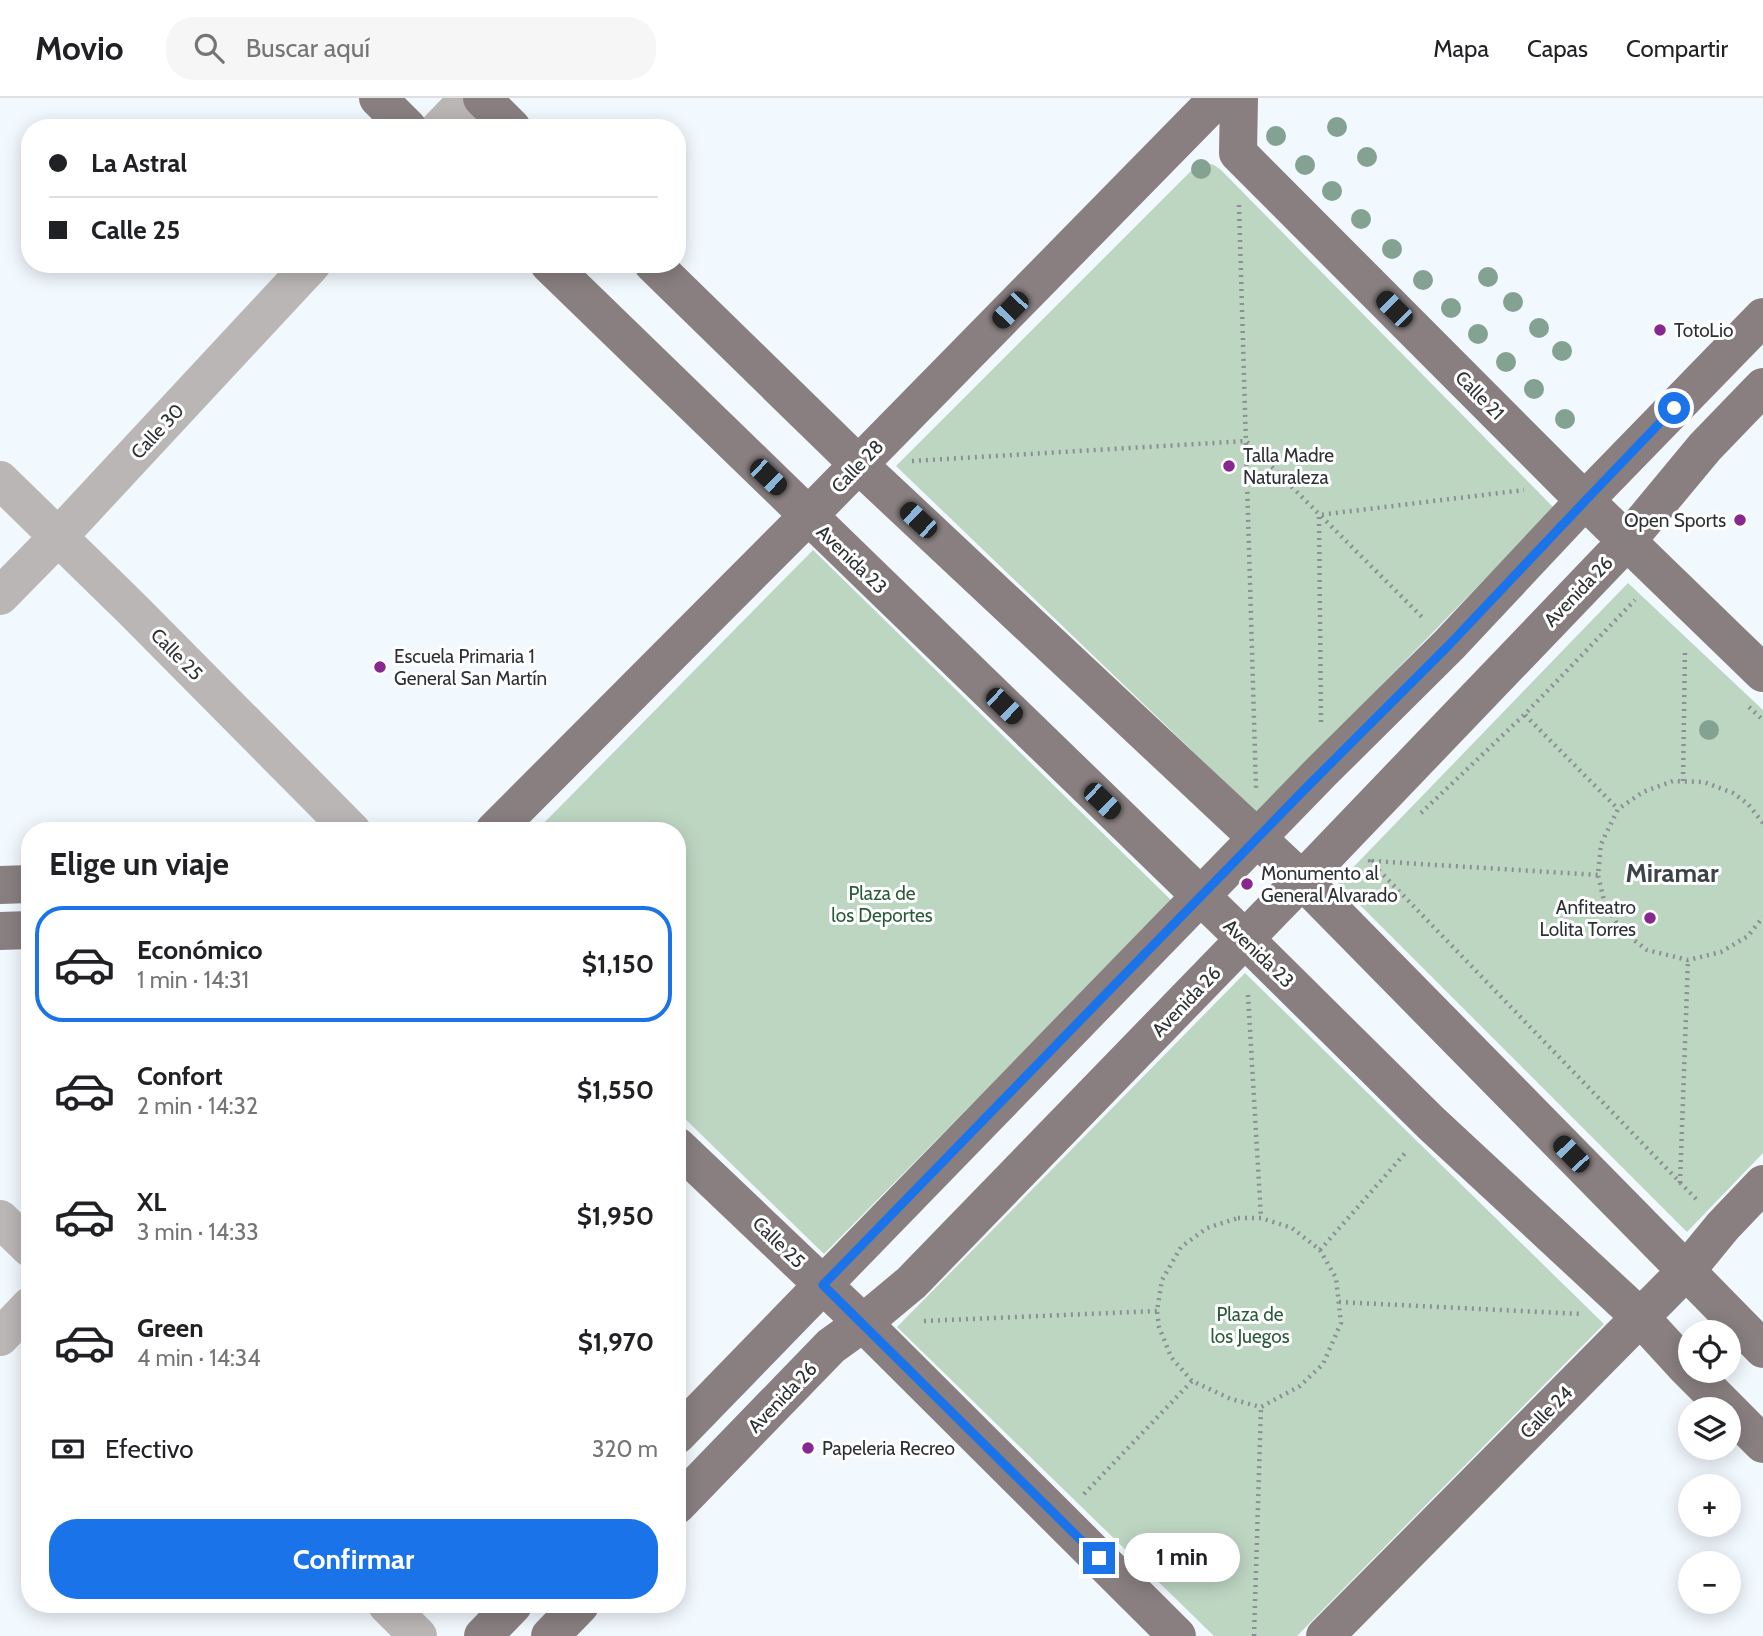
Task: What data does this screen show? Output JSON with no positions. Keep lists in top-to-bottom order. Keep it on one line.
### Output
{"streets":{"main road":["Calle 21","Calle 28","Avenida 23","Avenida 26","Calle 25","Calle 24"],"street":["Calle 30"]},"crossings":[["Calle 21","Avenida 26"],["Calle 30","Calle 25"],["Calle 28","Avenida 23"],["Avenida 23","Avenida 26"],["Avenida 23","Calle 24"],["Avenida 26","Calle 25"]],"districts":["Miramar"],"parks":["Plaza de los Deportes","Plaza de los Juegos"],"places":["TotoLio","Talla Madre Naturaleza","Open Sports","Escuela Primaria 1 General San Martín","Monumento al General Alvarado","Anfiteatro Lolita Torres","Papeleria Recreo"],"page":{"header":"Movio","search":"Buscar aquí","nav":["Mapa","Capas","Compartir"],"banner":["La Astral","Calle 25"],"heading":"Elige un viaje","list":[{"name":"Económico","note":"1 min · 14:31","value":"$1,150"},{"name":"Confort","note":"2 min · 14:32","value":"$1,550"},{"name":"XL","note":"3 min · 14:33","value":"$1,950"},{"name":"Green","note":"4 min · 14:34","value":"$1,970"}],"map_buttons":["+","−"],"pay":["Efectivo","320 m"],"buttons":"Confirmar","bubble":"1 min"}}
